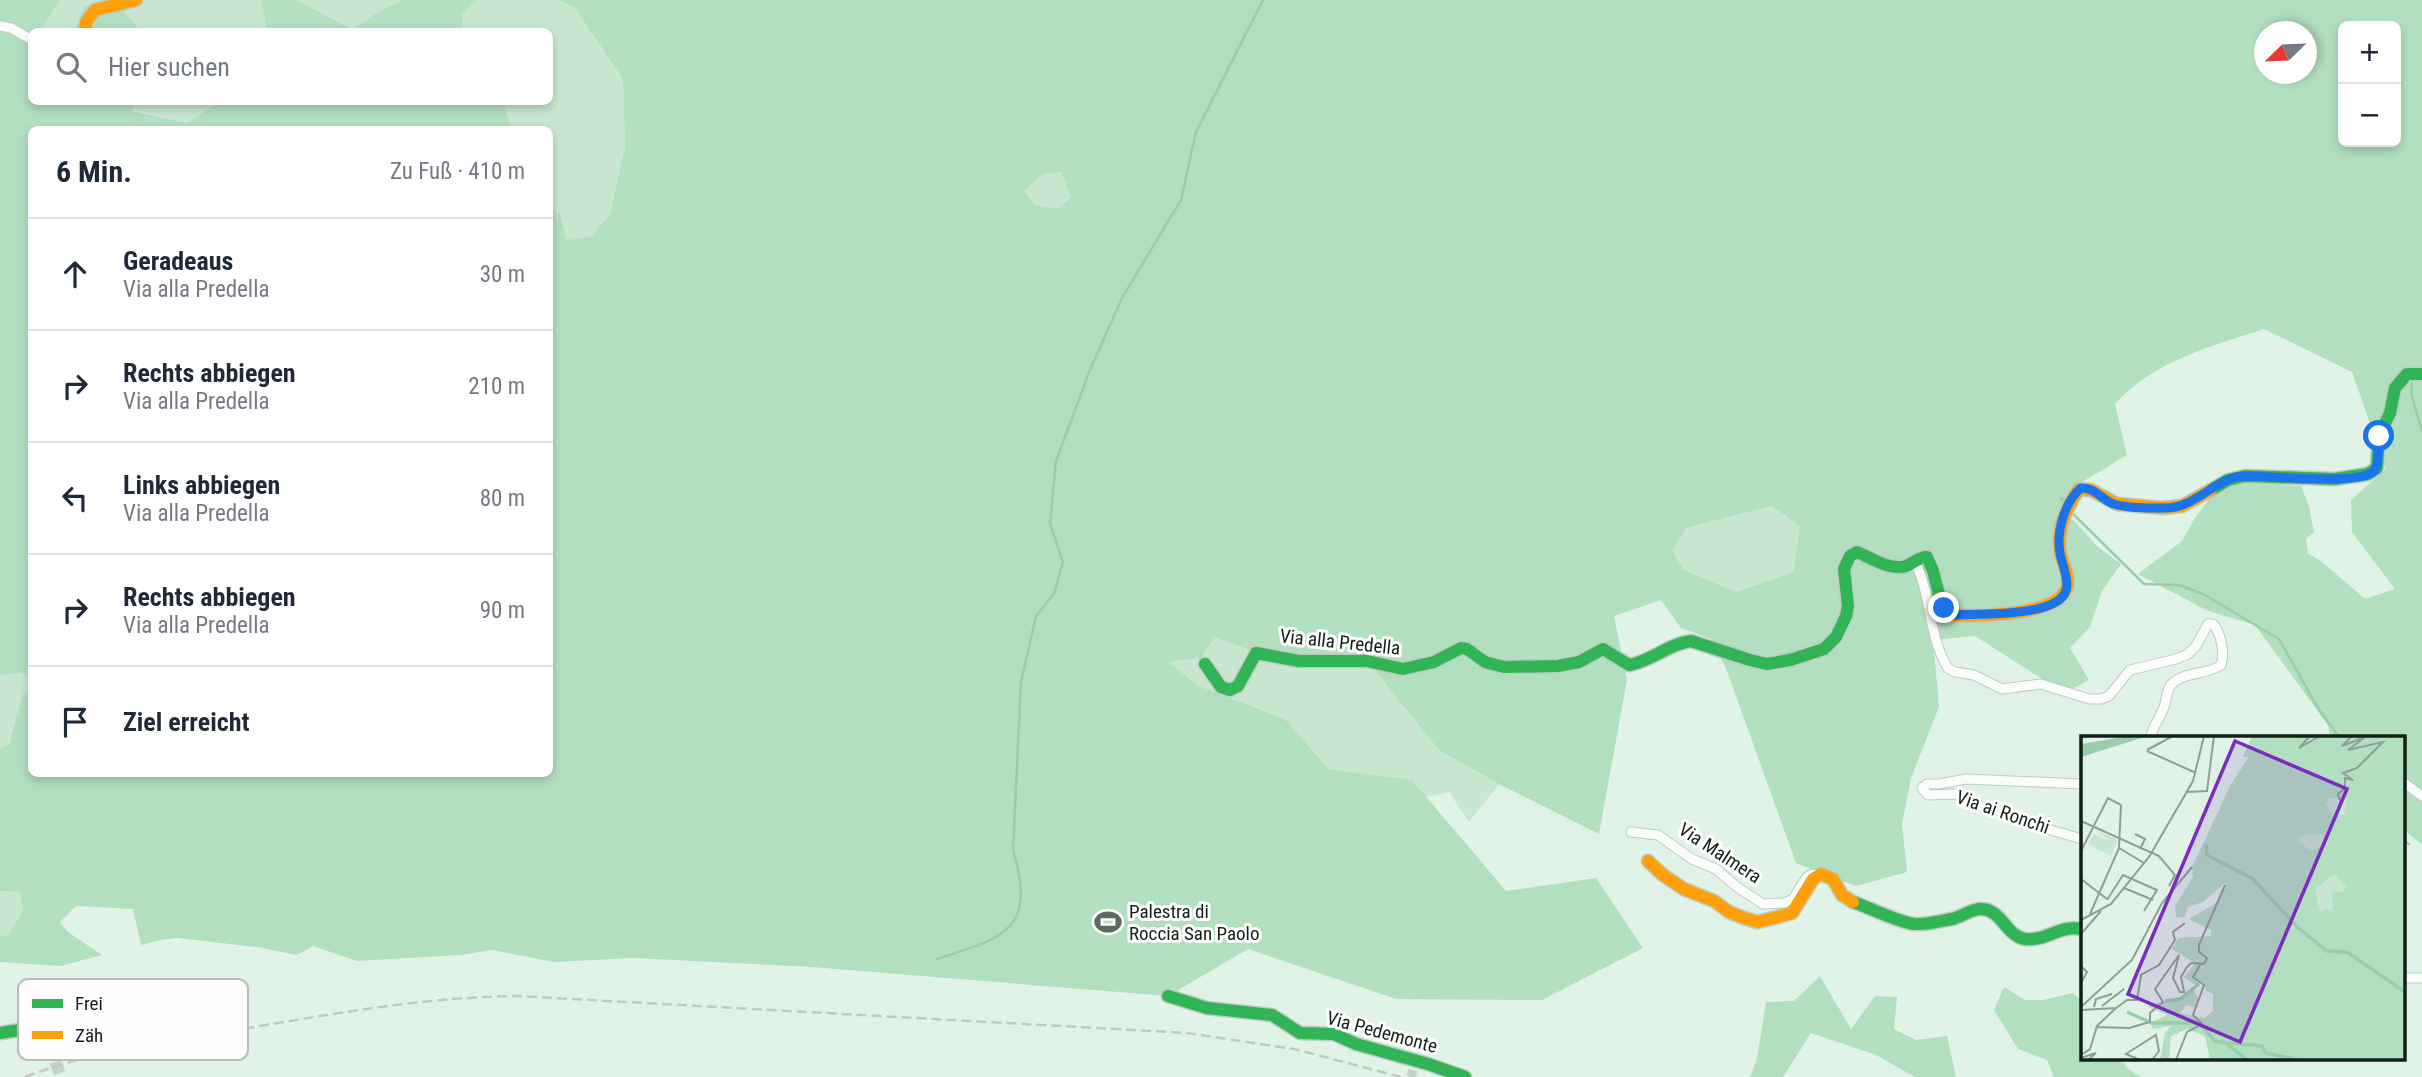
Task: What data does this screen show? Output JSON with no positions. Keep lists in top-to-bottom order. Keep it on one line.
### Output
{"streets":{"street":["Via alla Predella","Via ai Ronchi","Via Malmera","Via Pedemonte"]},"places":{"sports":["Palestra di Roccia San Paolo"]},"legend":["Frei","Zäh"],"north":"bottom left","page":{"map_buttons":["+","−"],"search":"Hier suchen","heading":["6 Min.","Zu Fuß · 410 m"],"list":[["Geradeaus","Via alla Predella","30 m"],["Rechts abbiegen","Via alla Predella","210 m"],["Links abbiegen","Via alla Predella","80 m"],["Rechts abbiegen","Via alla Predella","90 m"],"Ziel erreicht"]}}
